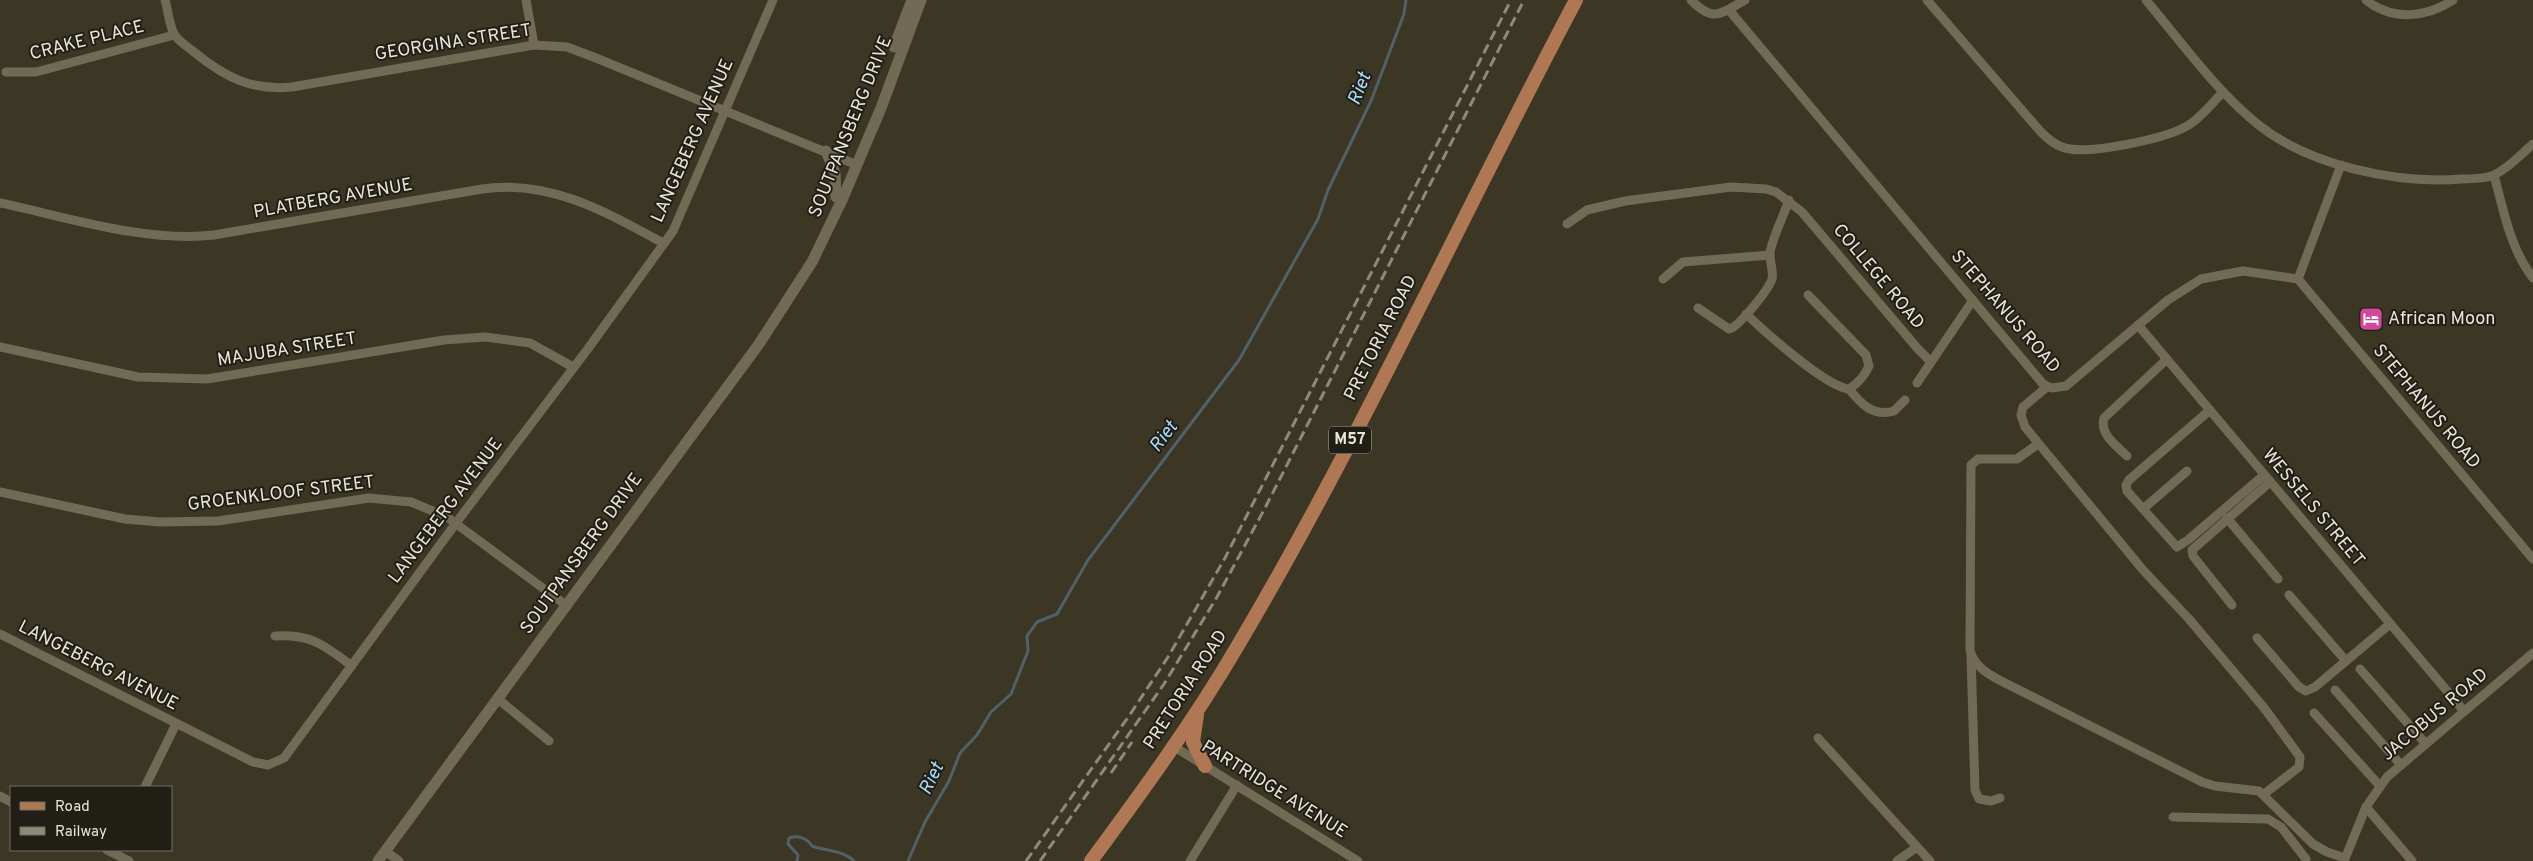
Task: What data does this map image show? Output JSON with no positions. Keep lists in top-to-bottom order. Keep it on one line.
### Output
{"streets":{"main road":["PRETORIA ROAD","M57"],"street":["CRAKE PLACE","GEORGINA STREET","SOUTPANSBERG DRIVE","LANGEBERG AVENUE","PLATBERG AVENUE","COLLEGE ROAD","STEPHANUS ROAD","MAJUBA STREET","GROENKLOOF STREET","WESSELS STREET","JACOBUS ROAD","PARTRIDGE AVENUE"]},"crossings":[["CRAKE PLACE","GEORGINA STREET"],["GEORGINA STREET","SOUTPANSBERG DRIVE"],["GEORGINA STREET","LANGEBERG AVENUE"],["SOUTPANSBERG DRIVE","GROENKLOOF STREET"],["LANGEBERG AVENUE","PLATBERG AVENUE"],["LANGEBERG AVENUE","MAJUBA STREET"],["LANGEBERG AVENUE","GROENKLOOF STREET"],["COLLEGE ROAD","STEPHANUS ROAD"],["STEPHANUS ROAD","WESSELS STREET"],["PRETORIA ROAD","PARTRIDGE AVENUE"],["WESSELS STREET","JACOBUS ROAD"]],"water":["Riet"],"places":{"hotel":["African Moon"]},"legend":["Road","Railway"]}
